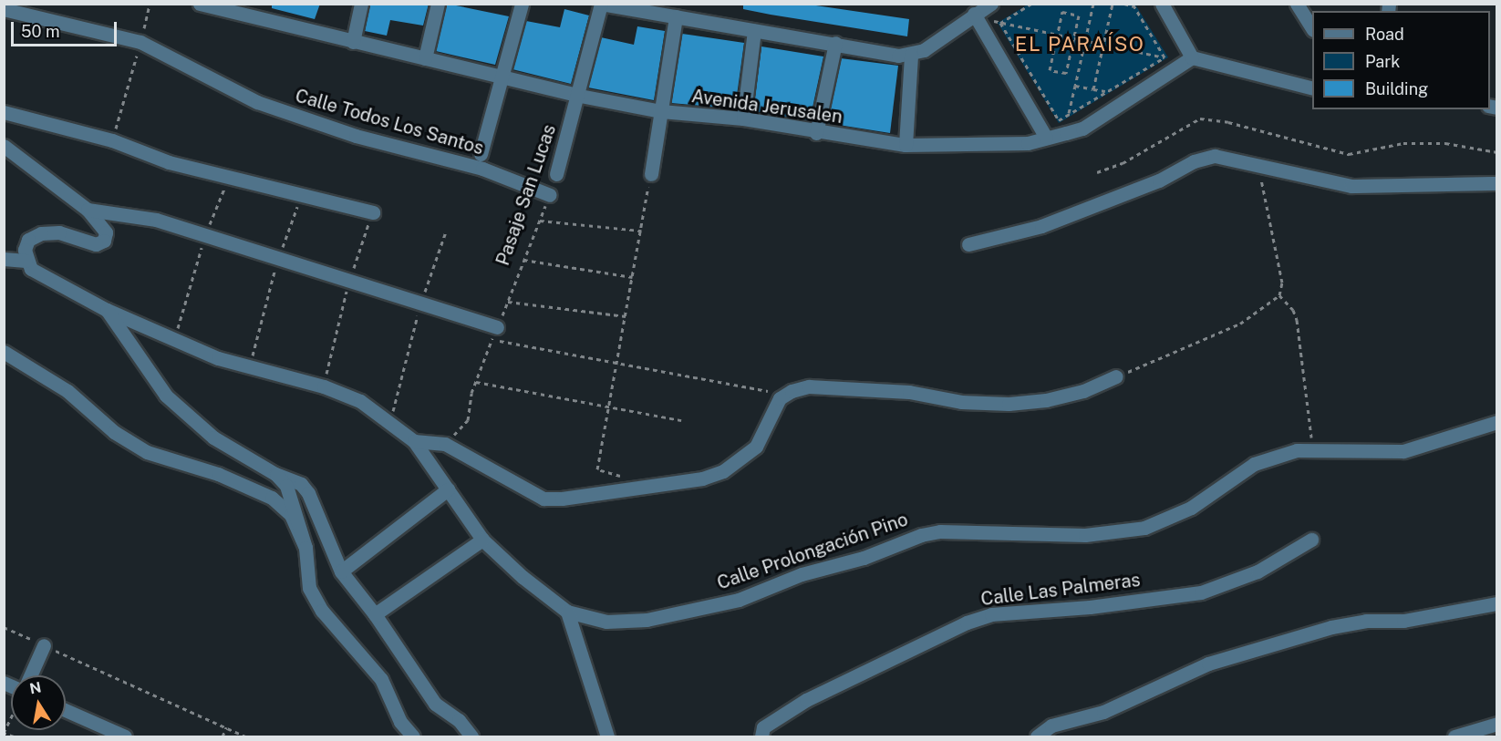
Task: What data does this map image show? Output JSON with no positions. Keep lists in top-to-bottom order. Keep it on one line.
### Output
{"streets":{"street":["Avenida Jerusalen","Calle Todos Los Santos","Pasaje San Lucas","Calle Prolongación Pino","Calle Las Palmeras"]},"crossings":[["Avenida Jerusalen","Pasaje San Lucas"],["Calle Todos Los Santos","Pasaje San Lucas"]],"districts":["EL PARAÍSO"],"legend":["Road","Park","Building"],"scale_bar":"50 m","north":"top"}
